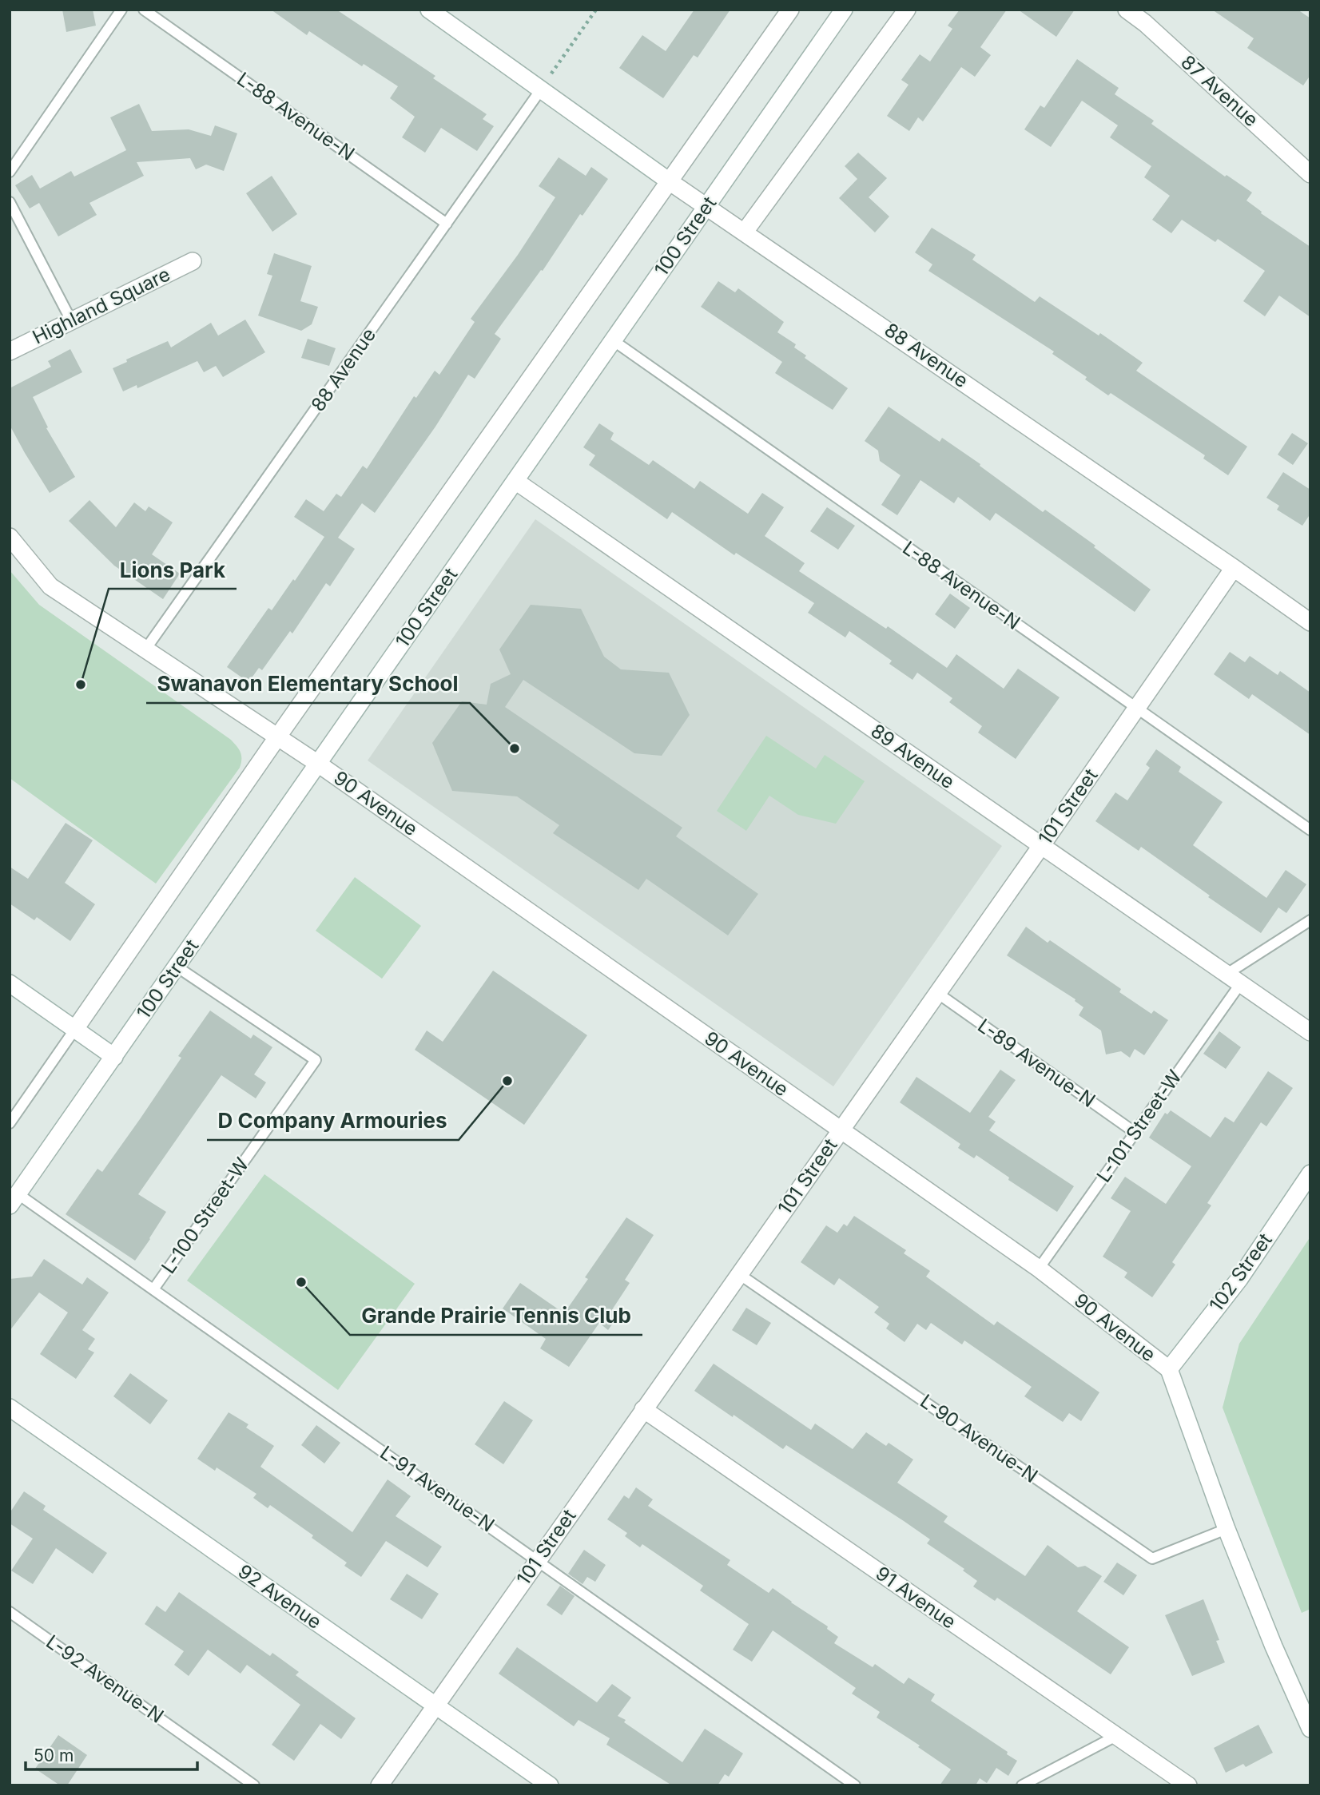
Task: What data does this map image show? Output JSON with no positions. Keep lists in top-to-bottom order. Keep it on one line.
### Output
{"streets":{"street":["87 Avenue","100 Street","Highland Square","88 Avenue","89 Avenue","90 Avenue","101 Street","102 Street","92 Avenue","91 Avenue"],"lane":["L-88 Avenue-N","L-89 Avenue-N","L-101 Street-W","L-100 Street-W","L-90 Avenue-N","L-91 Avenue-N","L-92 Avenue-N"]},"crossings":[["L-88 Avenue-N","100 Street"],["L-88 Avenue-N","88 Avenue"],["L-88 Avenue-N","101 Street"],["100 Street","88 Avenue"],["100 Street","89 Avenue"],["100 Street","90 Avenue"],["100 Street","L-100 Street-W"],["100 Street","L-91 Avenue-N"],["88 Avenue","90 Avenue"],["88 Avenue","101 Street"],["89 Avenue","101 Street"],["89 Avenue","L-101 Street-W"],["90 Avenue","101 Street"],["90 Avenue","L-101 Street-W"],["90 Avenue","102 Street"],["90 Avenue","L-90 Avenue-N"],["101 Street","L-89 Avenue-N"],["101 Street","L-90 Avenue-N"],["101 Street","L-91 Avenue-N"],["101 Street","92 Avenue"],["101 Street","91 Avenue"],["L-89 Avenue-N","L-101 Street-W"],["L-100 Street-W","L-91 Avenue-N"]],"places":["Lions Park","Swanavon Elementary School","D Company Armouries","Grande Prairie Tennis Club"],"scale_bar":"50 m"}
